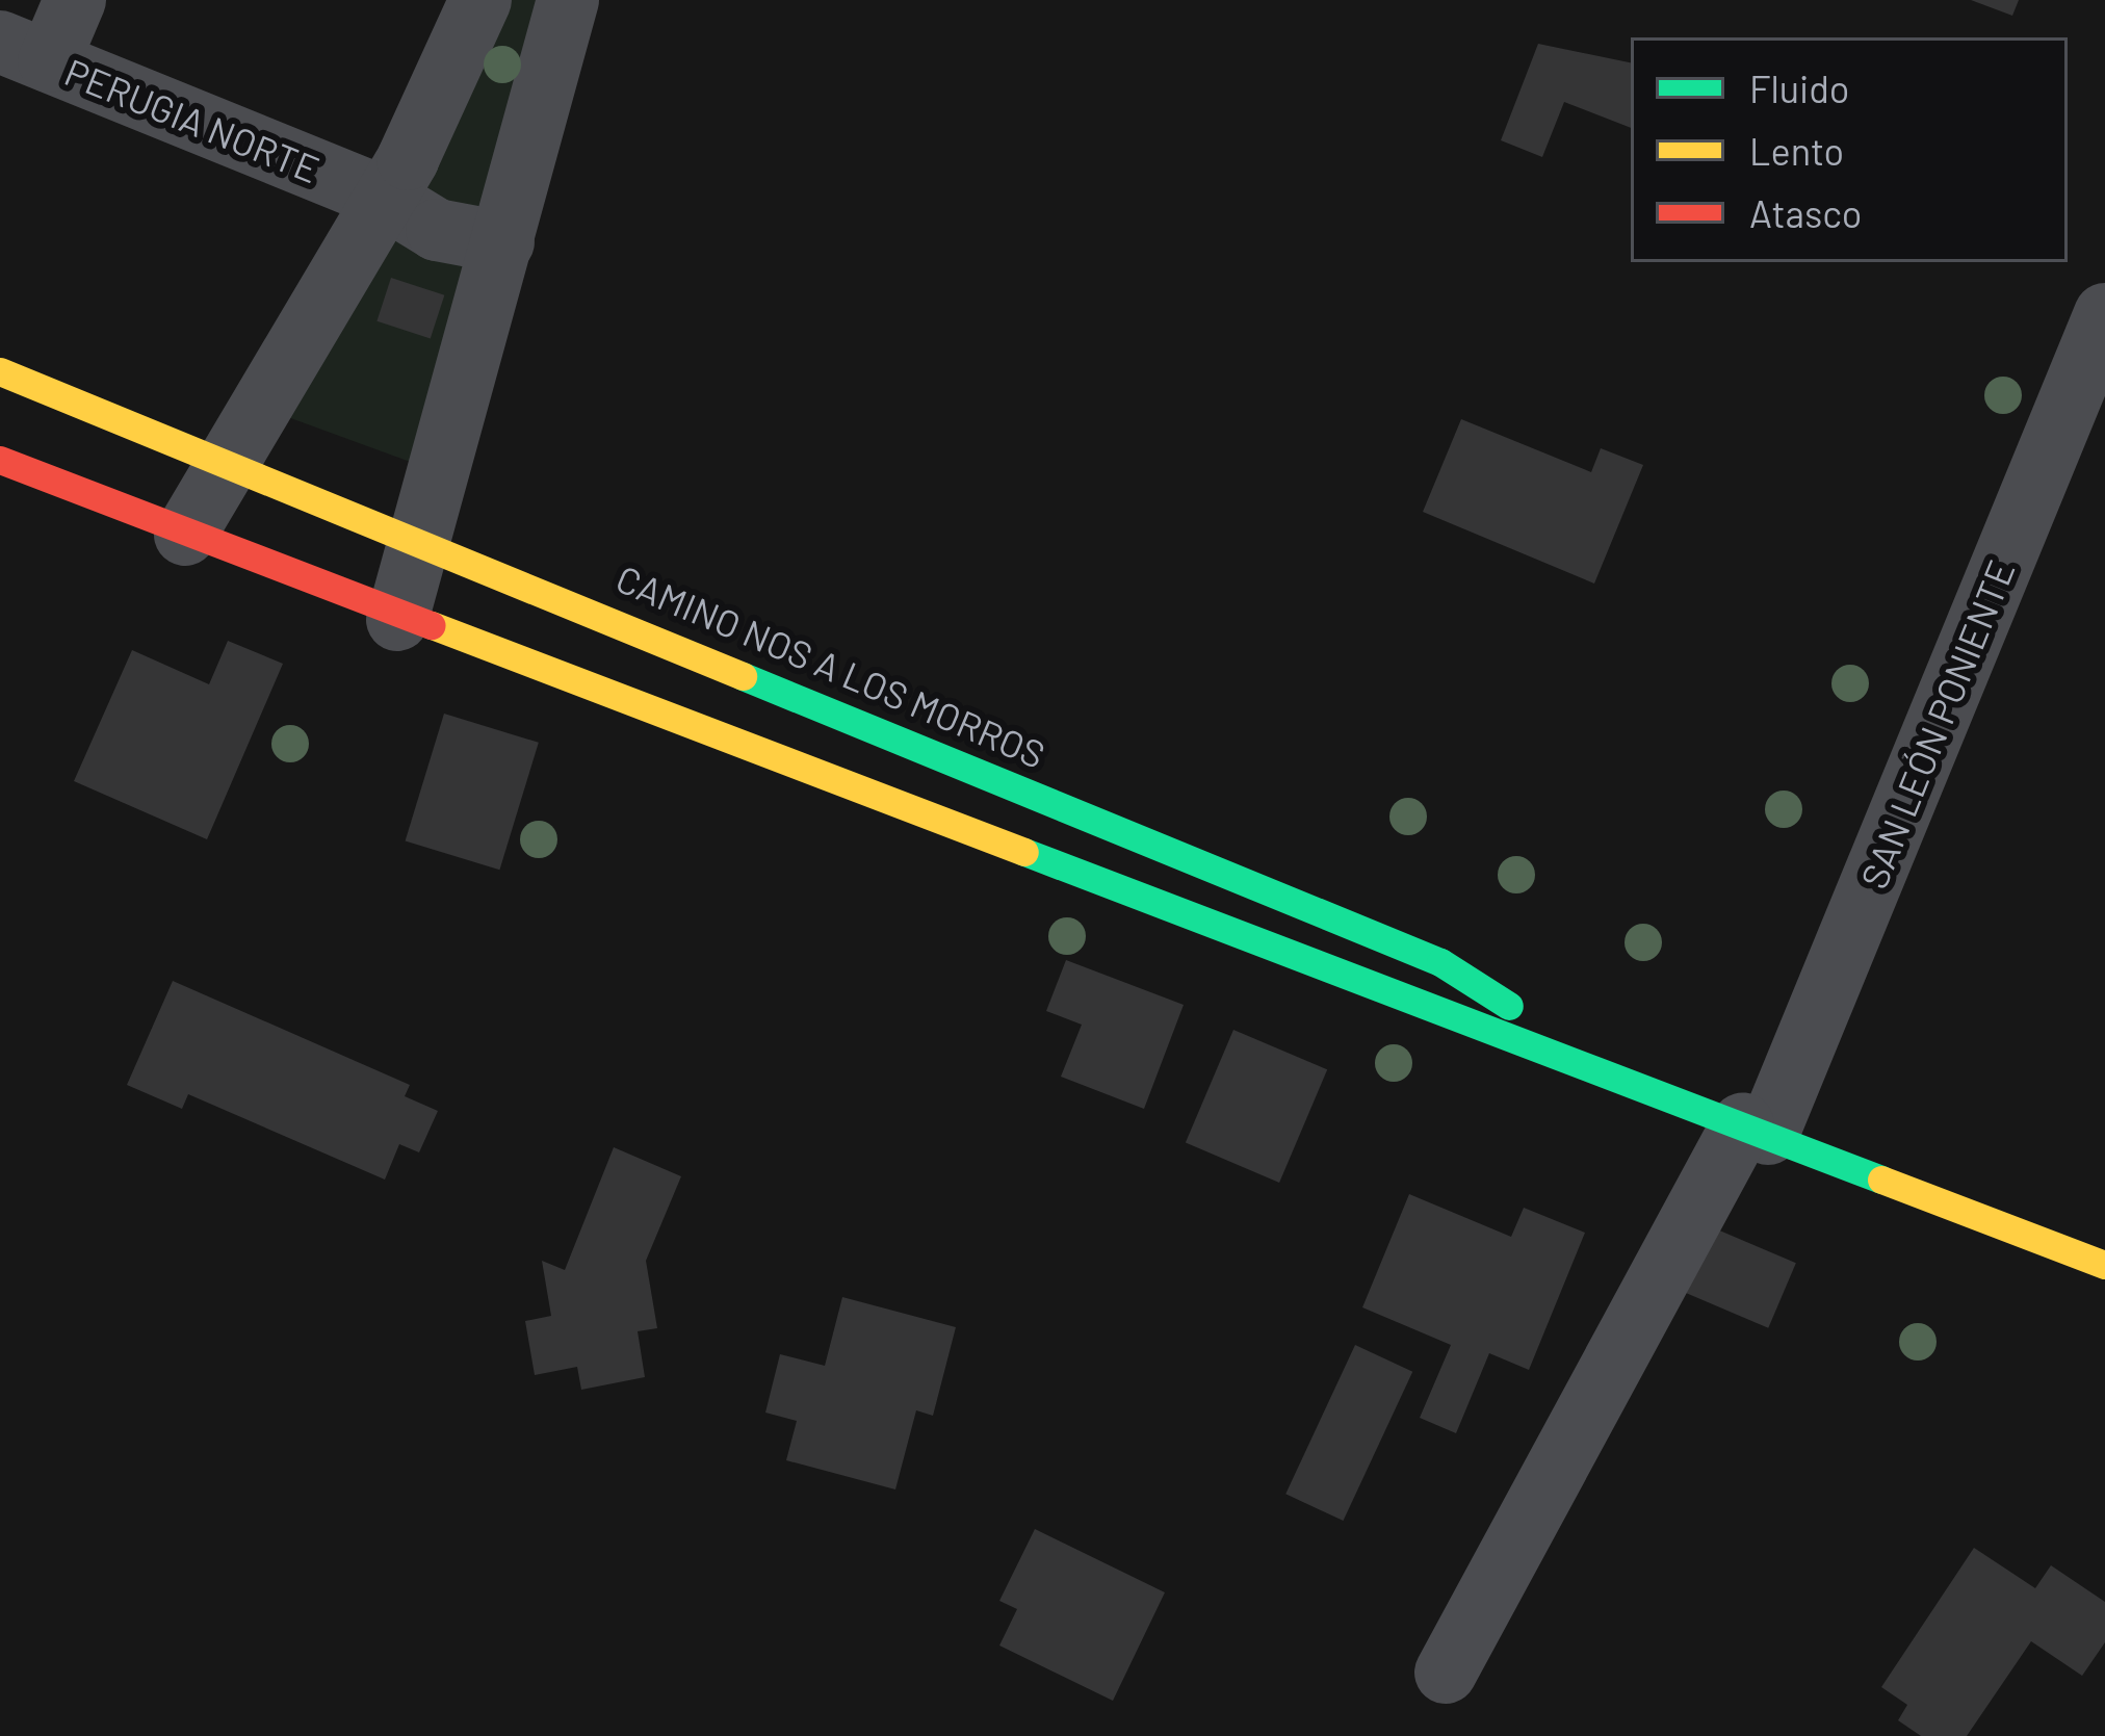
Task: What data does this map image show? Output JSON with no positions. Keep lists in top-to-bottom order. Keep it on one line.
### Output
{"streets":{"main road":["CAMINO NOS A LOS MORROS"],"street":["PERUGIA NORTE","SAN LEÓN PONIENTE"]},"crossings":[["CAMINO NOS A LOS MORROS","SAN LEÓN PONIENTE"]],"legend":["Fluido","Lento","Atasco"]}
